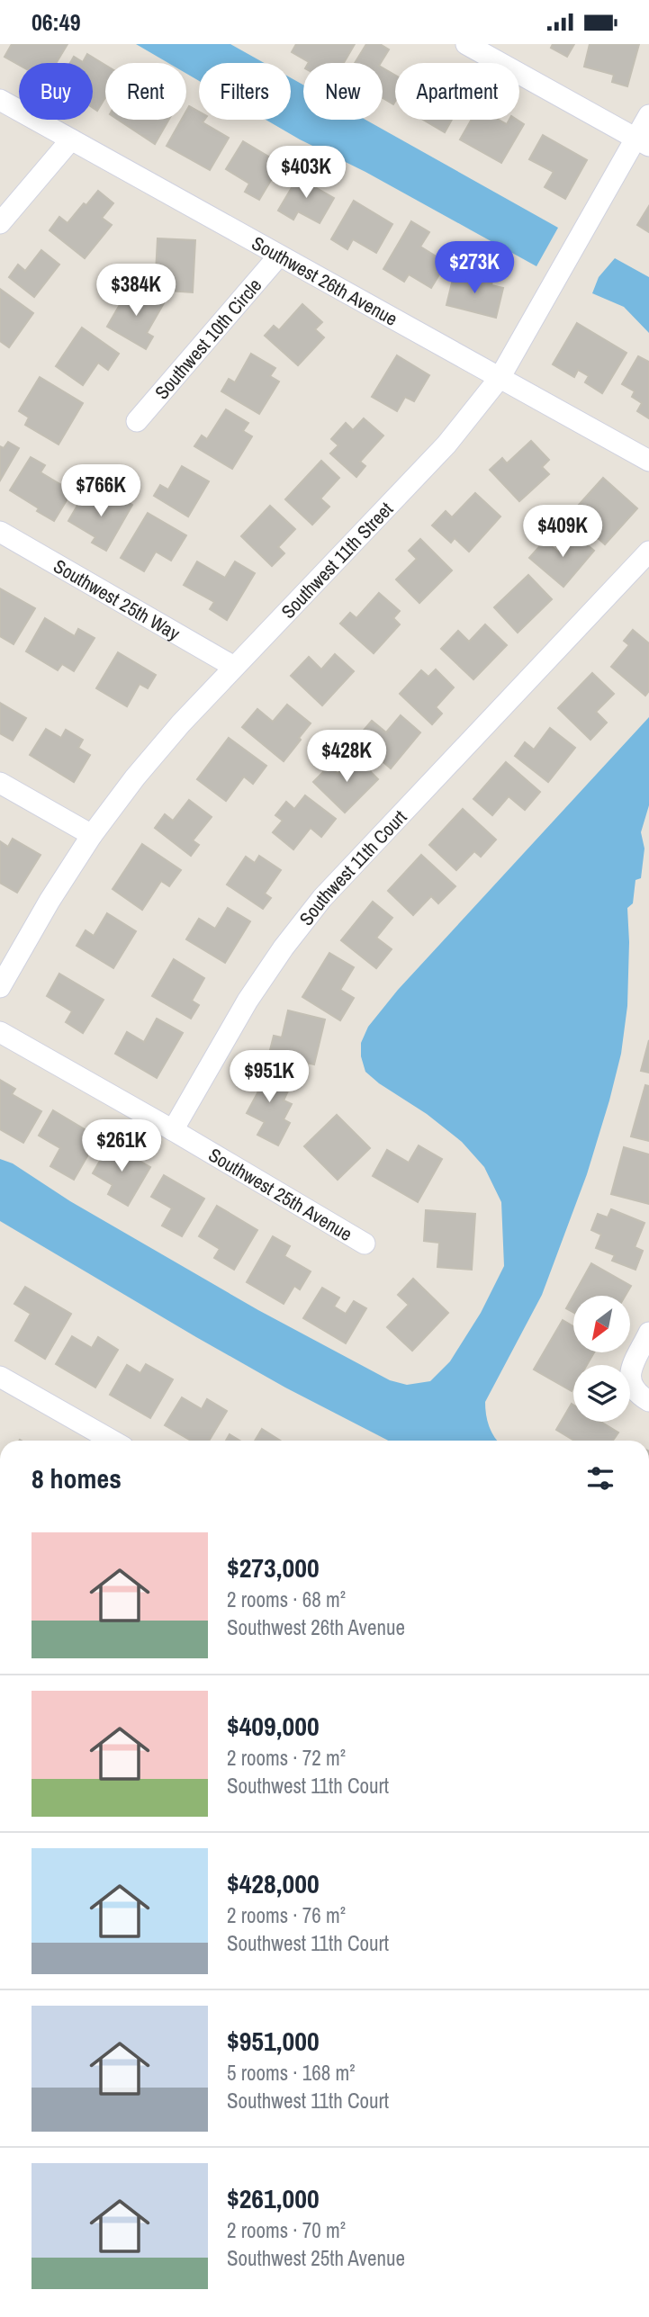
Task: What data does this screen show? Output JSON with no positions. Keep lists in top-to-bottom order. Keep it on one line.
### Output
{"streets":{"street":["Southwest 26th Avenue","Southwest 10th Circle","Southwest 11th Street","Southwest 25th Way","Southwest 11th Court","Southwest 25th Avenue"]},"crossings":[["Southwest 26th Avenue","Southwest 10th Circle"],["Southwest 26th Avenue","Southwest 11th Street"],["Southwest 11th Street","Southwest 25th Way"],["Southwest 11th Court","Southwest 25th Avenue"]],"north":"bottom left","page":{"status":"06:49","chip":["Buy","Rent","Filters","New","Apartment"],"price":["$403K","$273K","$384K","$766K","$409K","$428K","$951K","$261K"],"heading":"8 homes","list":[{"name":"$273,000","note":"2 rooms · 68 m² · Southwest 26th Avenue"},{"name":"$409,000","note":"2 rooms · 72 m² · Southwest 11th Court"},{"name":"$428,000","note":"2 rooms · 76 m² · Southwest 11th Court"},{"name":"$951,000","note":"5 rooms · 168 m² · Southwest 11th Court"},{"name":"$261,000","note":"2 rooms · 70 m² · Southwest 25th Avenue"}]}}
